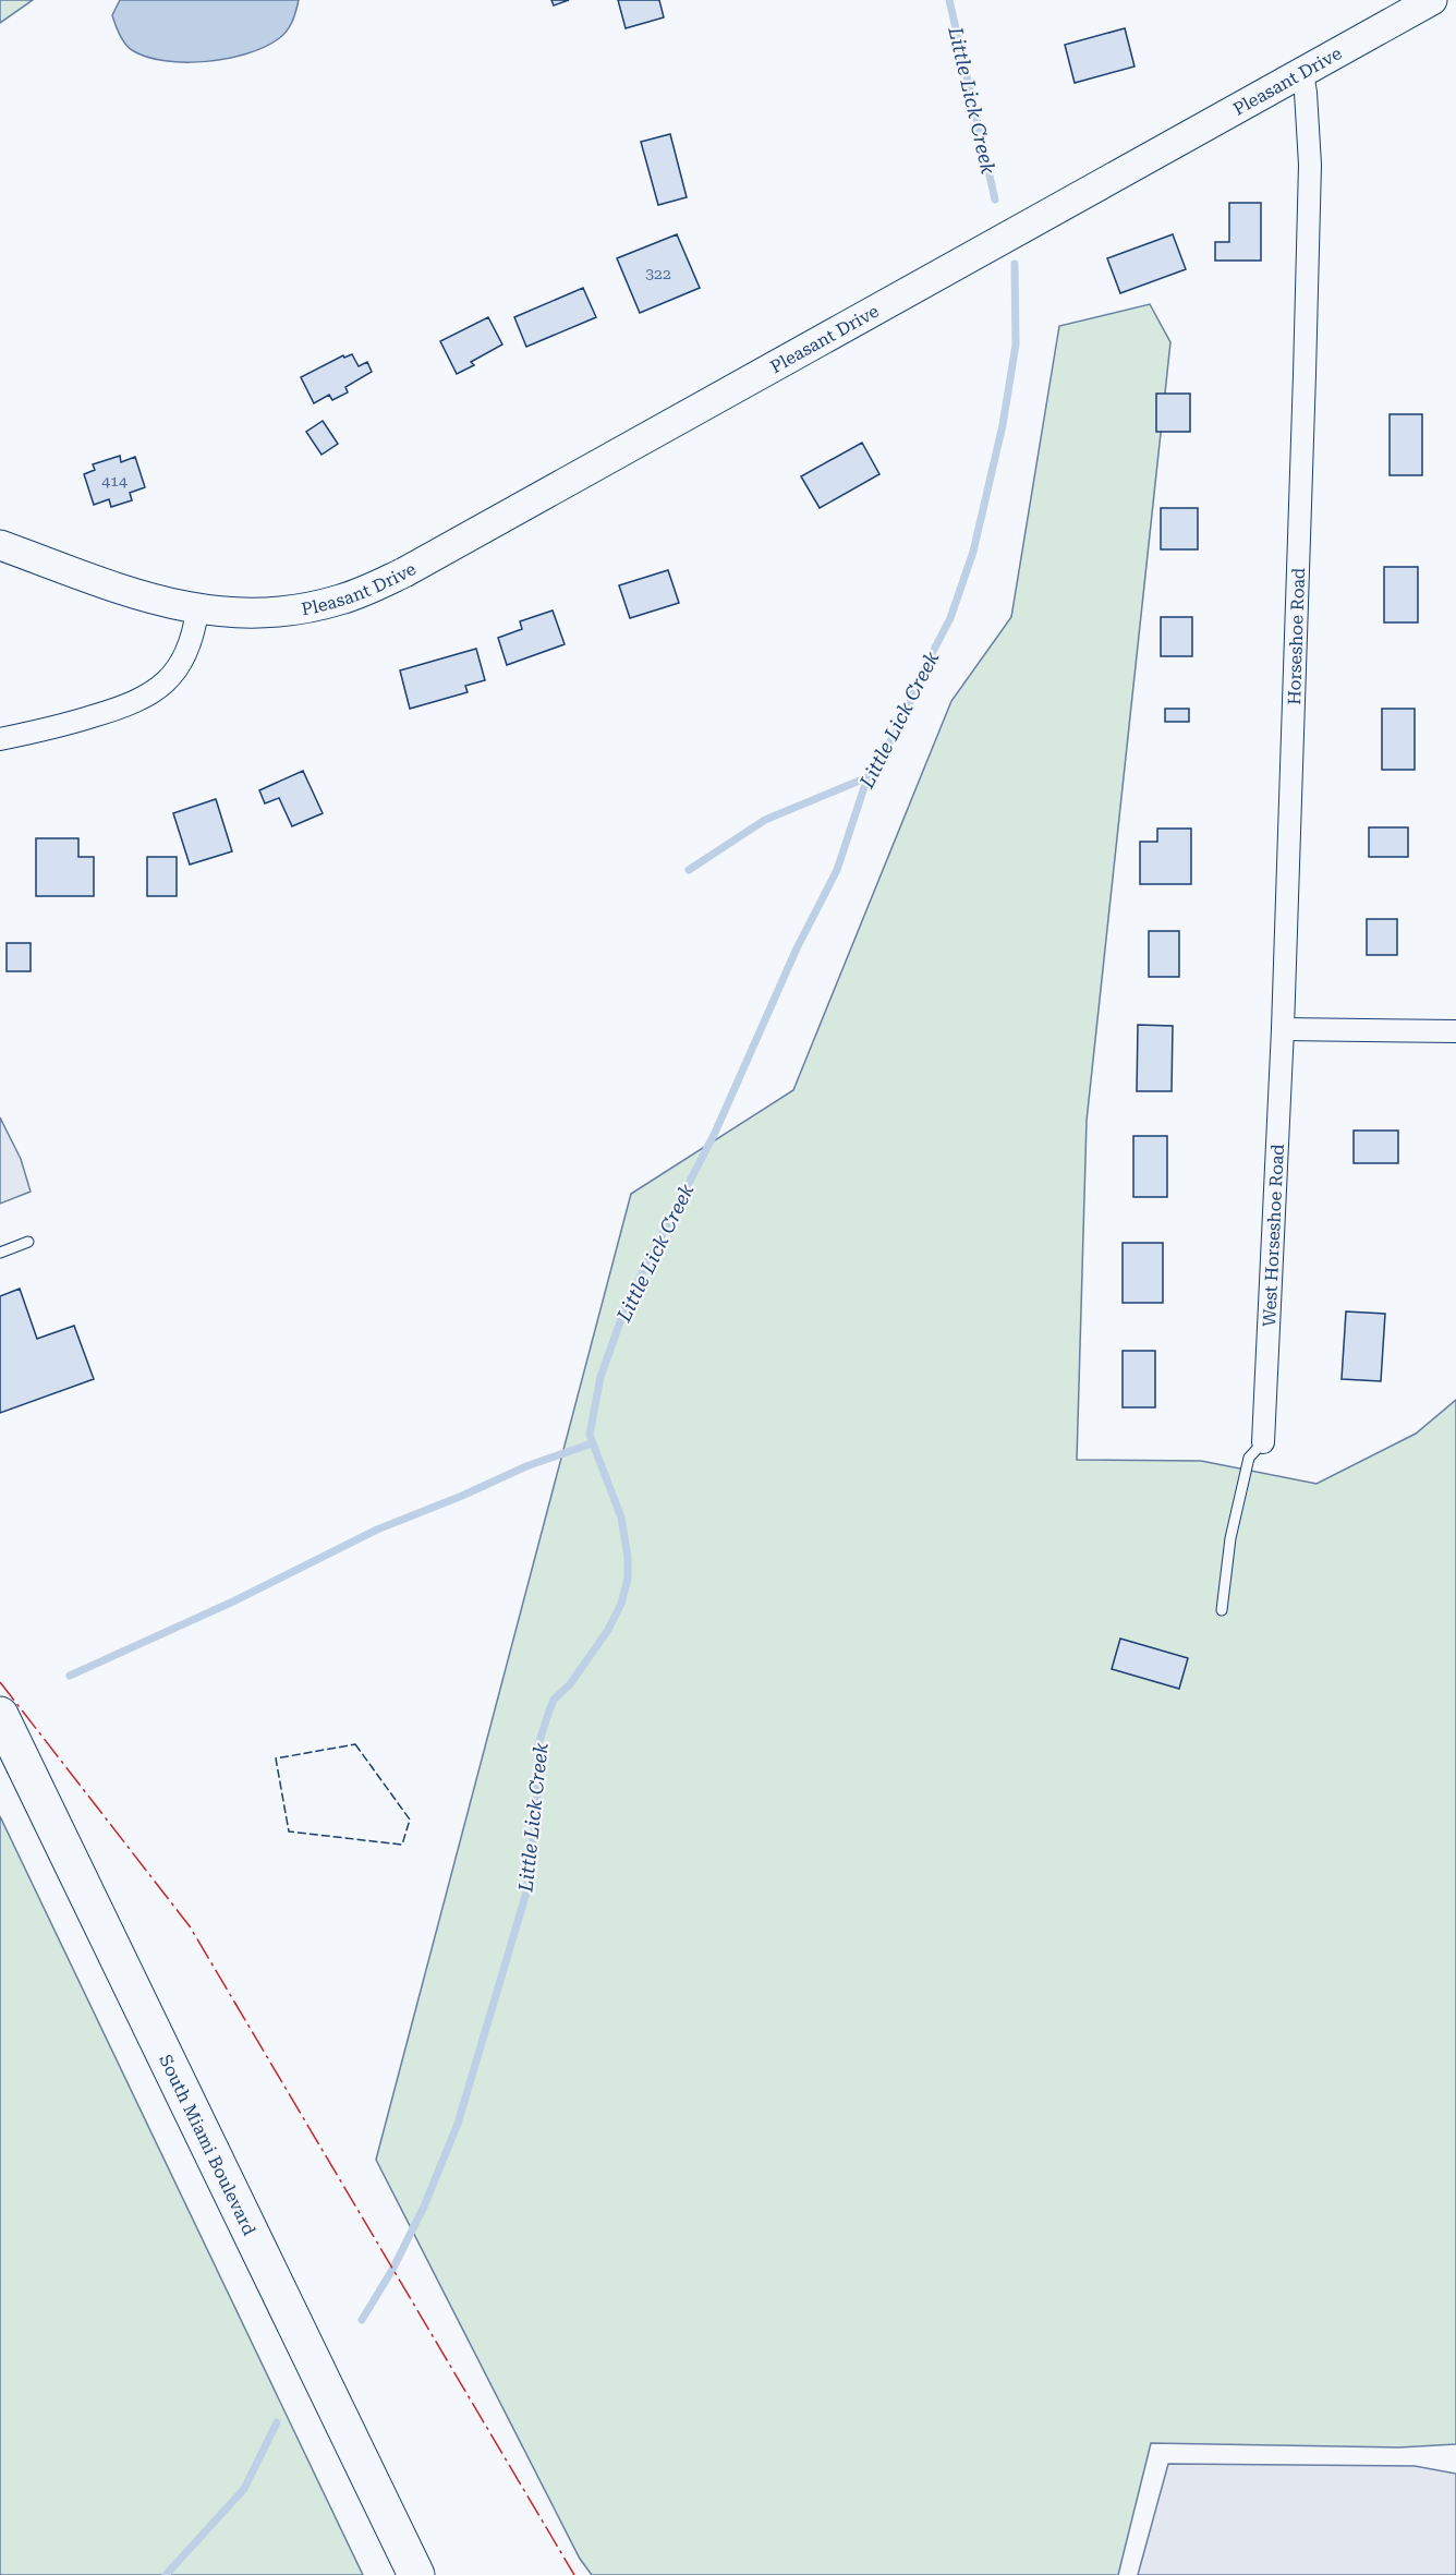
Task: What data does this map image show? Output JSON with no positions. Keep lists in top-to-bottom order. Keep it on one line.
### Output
{"streets":{"highway":["South Miami Boulevard"],"street":["Pleasant Drive","Horseshoe Road","West Horseshoe Road"]},"crossings":[["Pleasant Drive","Horseshoe Road"],["Horseshoe Road","West Horseshoe Road"]],"water":["Little Lick Creek"],"house_numbers":["322","414"]}
